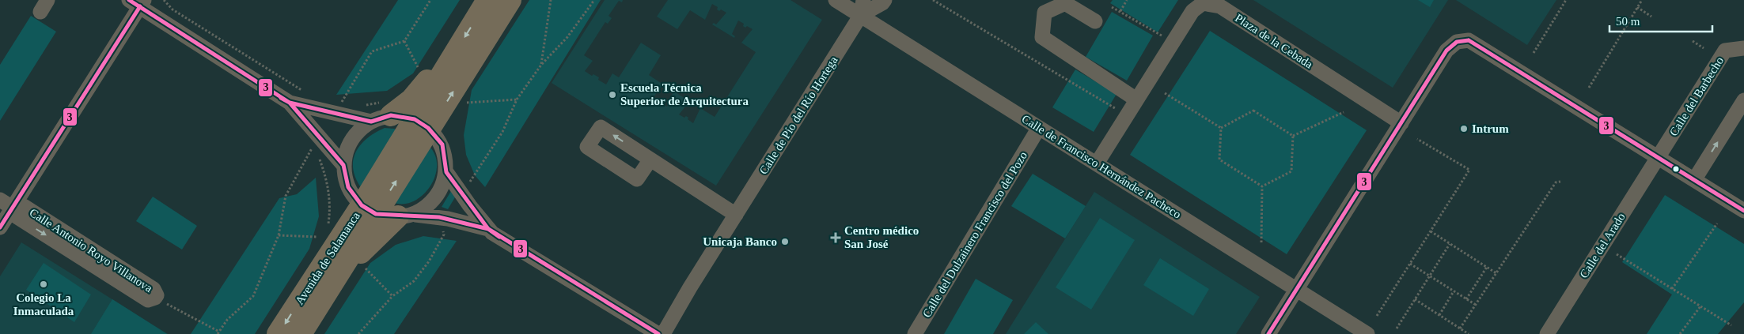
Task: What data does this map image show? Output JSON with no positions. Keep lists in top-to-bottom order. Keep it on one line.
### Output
{"streets":{"highway":["Avenida de Salamanca"],"street":["Plaza de la Cebada","Calle del Barbecho","Calle de Pío del Río Hortega","Calle de Francisco Hernández Pacheco","Calle del Dulzainero Francisco del Pozo","Calle del Arado","Calle Antonio Royo Villanova"]},"crossings":[["Plaza de la Cebada","Calle de Francisco Hernández Pacheco"],["Calle del Barbecho","Calle del Arado"],["Calle de Pío del Río Hortega","Calle de Francisco Hernández Pacheco"]],"places":{"other":["Escuela Técnica Superior de Arquitectura","Intrum","Unicaja Banco","Colegio La Inmaculada"],"health":["Centro médico San José"]},"lines":["transit line 3"],"scale_bar":"50 m"}
